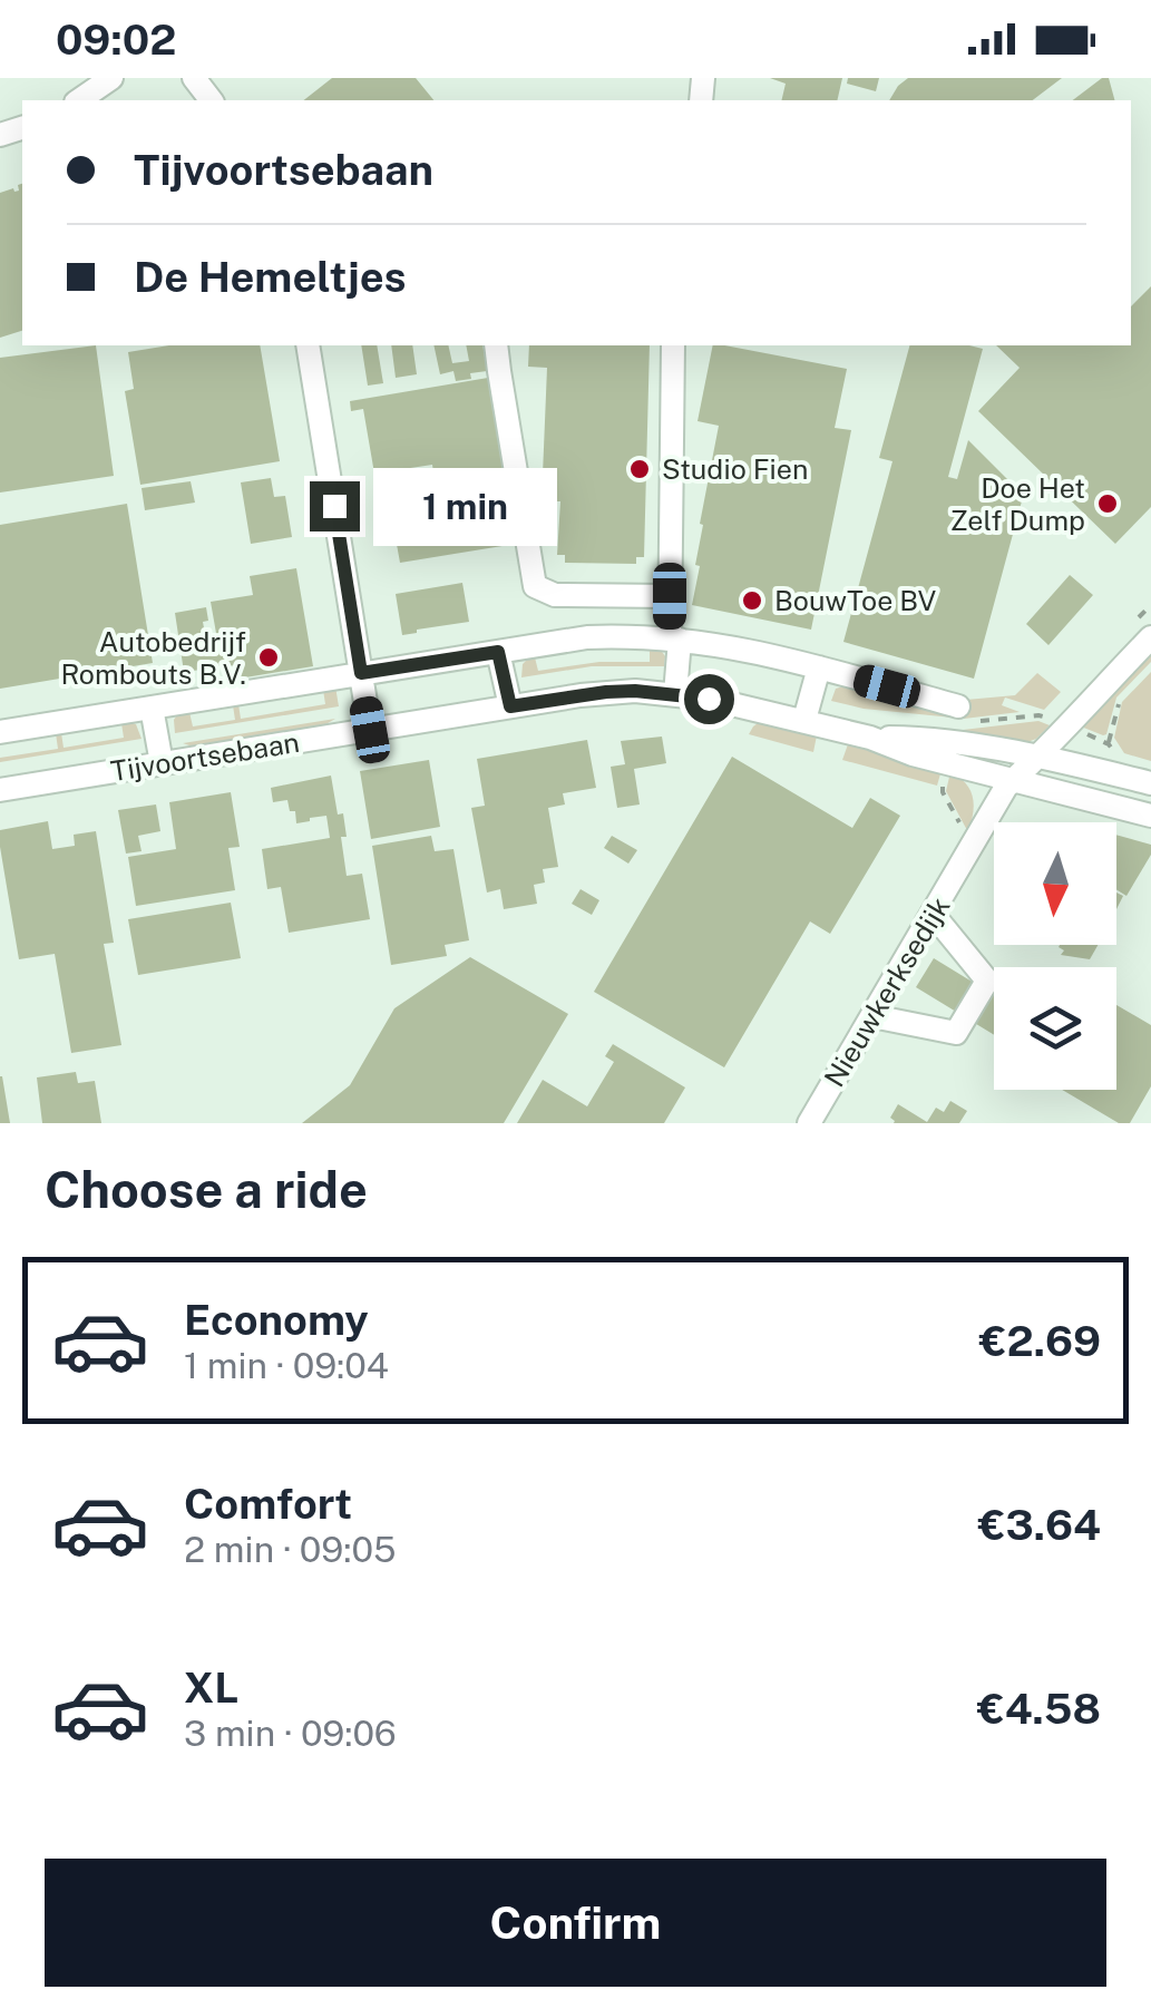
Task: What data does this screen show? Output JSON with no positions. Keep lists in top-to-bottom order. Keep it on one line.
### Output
{"streets":{"street":["Tijvoortsebaan","Nieuwkerksedijk"]},"crossings":[["Tijvoortsebaan","Nieuwkerksedijk"]],"places":["Studio Fien","Doe Het Zelf Dump","BouwToe BV","Autobedrijf Rombouts B.V."],"north":"bottom","page":{"status":"09:02","banner":["Tijvoortsebaan","De Hemeltjes"],"bubble":"1 min","heading":"Choose a ride","list":[{"name":"Economy","note":"1 min · 09:04","value":"€2.69"},{"name":"Comfort","note":"2 min · 09:05","value":"€3.64"},{"name":"XL","note":"3 min · 09:06","value":"€4.58"}],"buttons":"Confirm"}}
